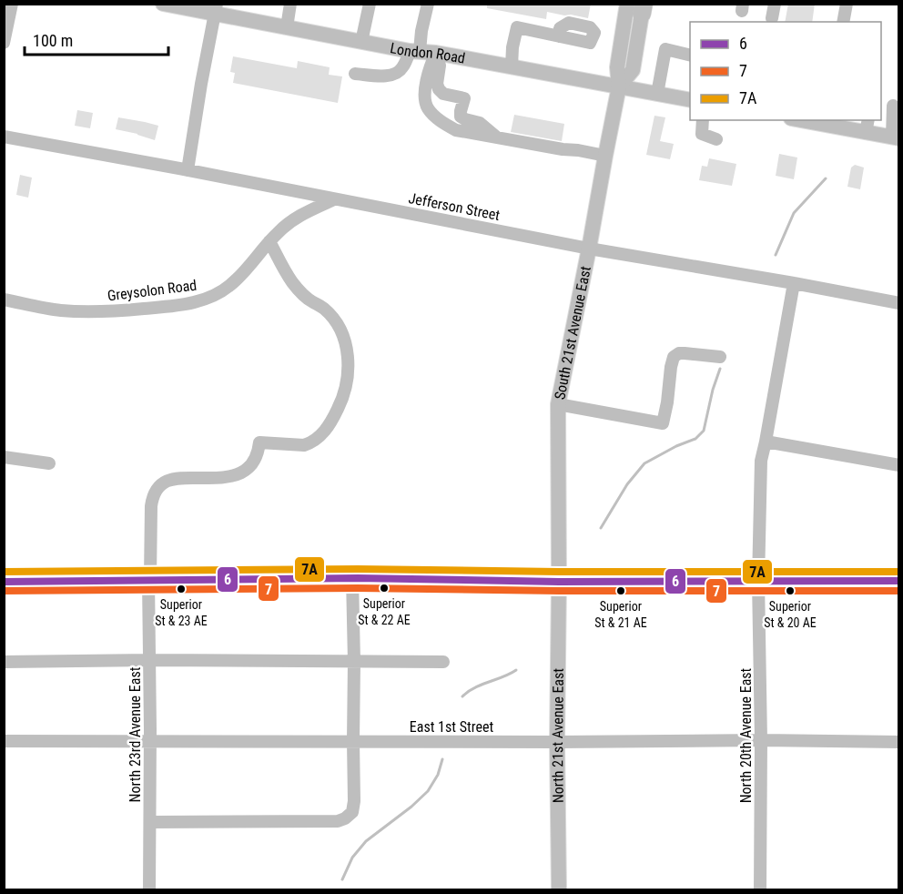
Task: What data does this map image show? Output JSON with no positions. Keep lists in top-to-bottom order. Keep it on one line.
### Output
{"streets":{"main road":["London Road","South 21st Avenue East","North 21st Avenue East"],"street":["Jefferson Street","Greysolon Road","East 1st Street","North 23rd Avenue East","North 20th Avenue East"]},"crossings":[["London Road","South 21st Avenue East"],["Jefferson Street","Greysolon Road"],["Jefferson Street","South 21st Avenue East"],["Jefferson Street","North 20th Avenue East"],["Greysolon Road","North 23rd Avenue East"],["South 21st Avenue East","North 21st Avenue East"],["East 1st Street","North 23rd Avenue East"],["East 1st Street","North 21st Avenue East"],["East 1st Street","North 20th Avenue East"]],"places":["Superior St & 22 AE","Superior St & 23 AE","Superior St & 21 AE","Superior St & 20 AE"],"lines":["transit line 7A","transit line 6","transit line 7"],"legend":["6","7","7A"],"scale_bar":"100 m"}
